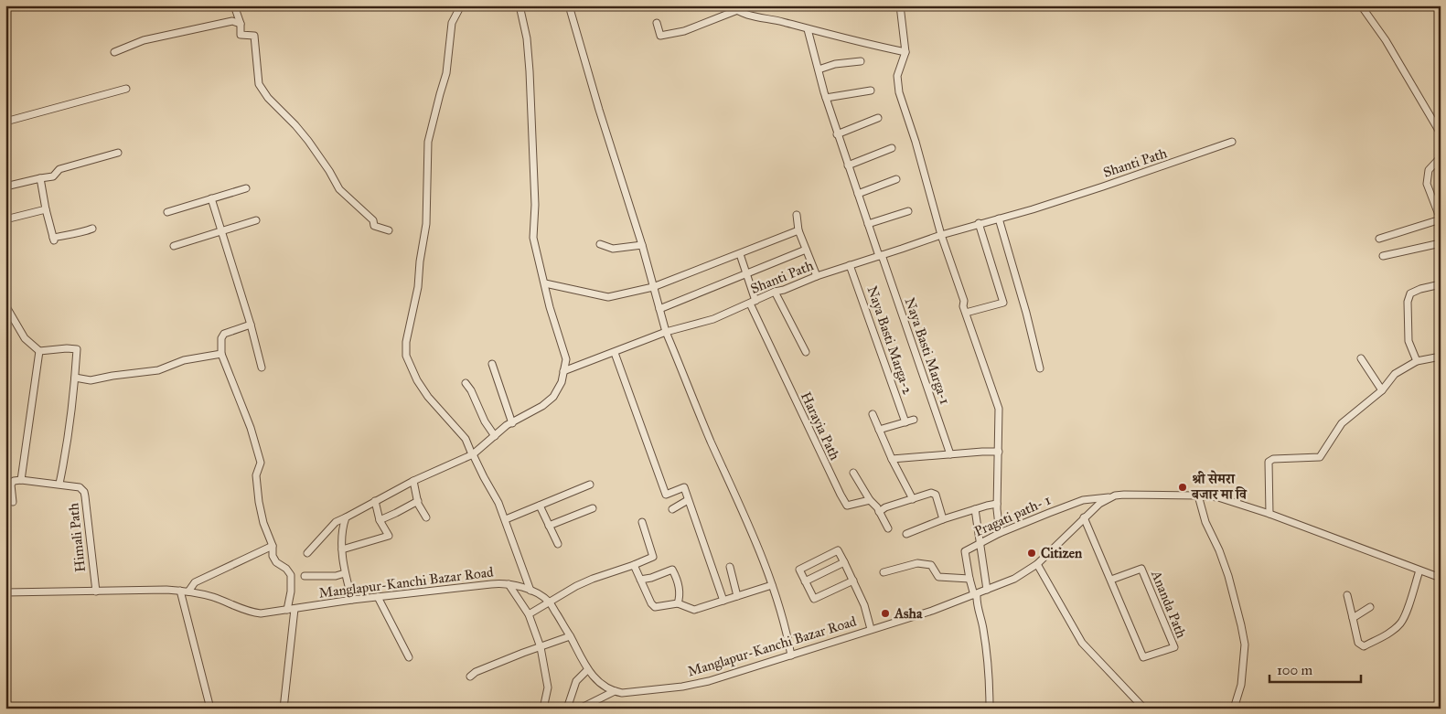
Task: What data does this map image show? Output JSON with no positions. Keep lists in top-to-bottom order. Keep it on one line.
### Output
{"streets":{"street":["Shanti Path","Naya Basti Marga-2","Naya Basti Marga-1","Harayia Path","Pragati path- 1","Himali Path","Manglapur-Kanchi Bazar Road","Ananda Path"]},"crossings":[["Shanti Path","Naya Basti Marga-2"],["Shanti Path","Naya Basti Marga-1"],["Shanti Path","Harayia Path"],["Pragati path- 1","Manglapur-Kanchi Bazar Road"],["Himali Path","Manglapur-Kanchi Bazar Road"],["Manglapur-Kanchi Bazar Road","Ananda Path"]],"places":["श्री सेमरा बजार मा वि","Citizen","Asha"],"scale_bar":"100 m"}
